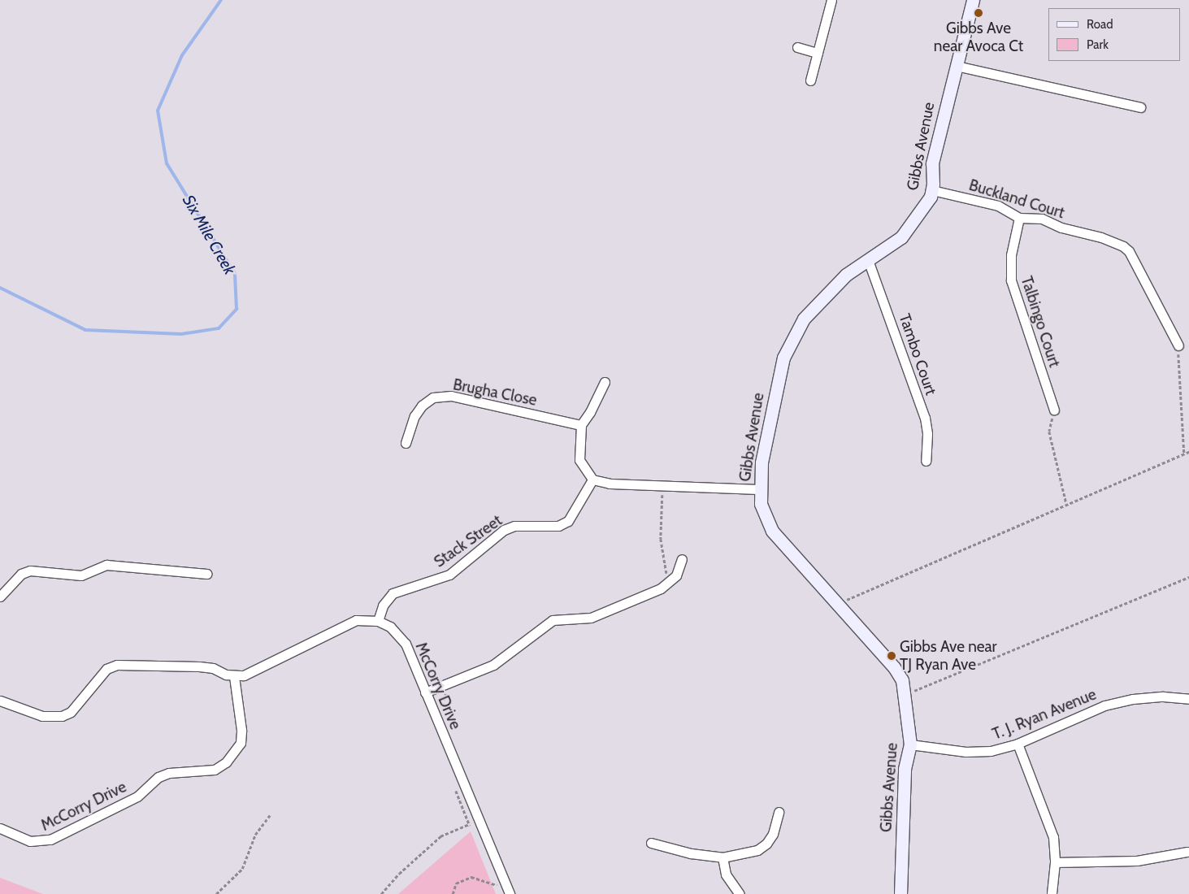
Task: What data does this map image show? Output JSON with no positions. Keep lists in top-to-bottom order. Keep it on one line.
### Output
{"streets":{"street":["Gibbs Avenue","Buckland Court","Talbingo Court","Tambo Court","Brugha Close","Stack Street","McCorry Drive","T. J. Ryan Avenue"]},"crossings":[["Gibbs Avenue","Buckland Court"],["Gibbs Avenue","Tambo Court"],["Gibbs Avenue","T. J. Ryan Avenue"],["Buckland Court","Talbingo Court"],["Stack Street","McCorry Drive"]],"water":["Six Mile Creek"],"places":["Gibbs Ave near Avoca Ct","Gibbs Ave near TJ Ryan Ave"],"legend":["Road","Park"]}
